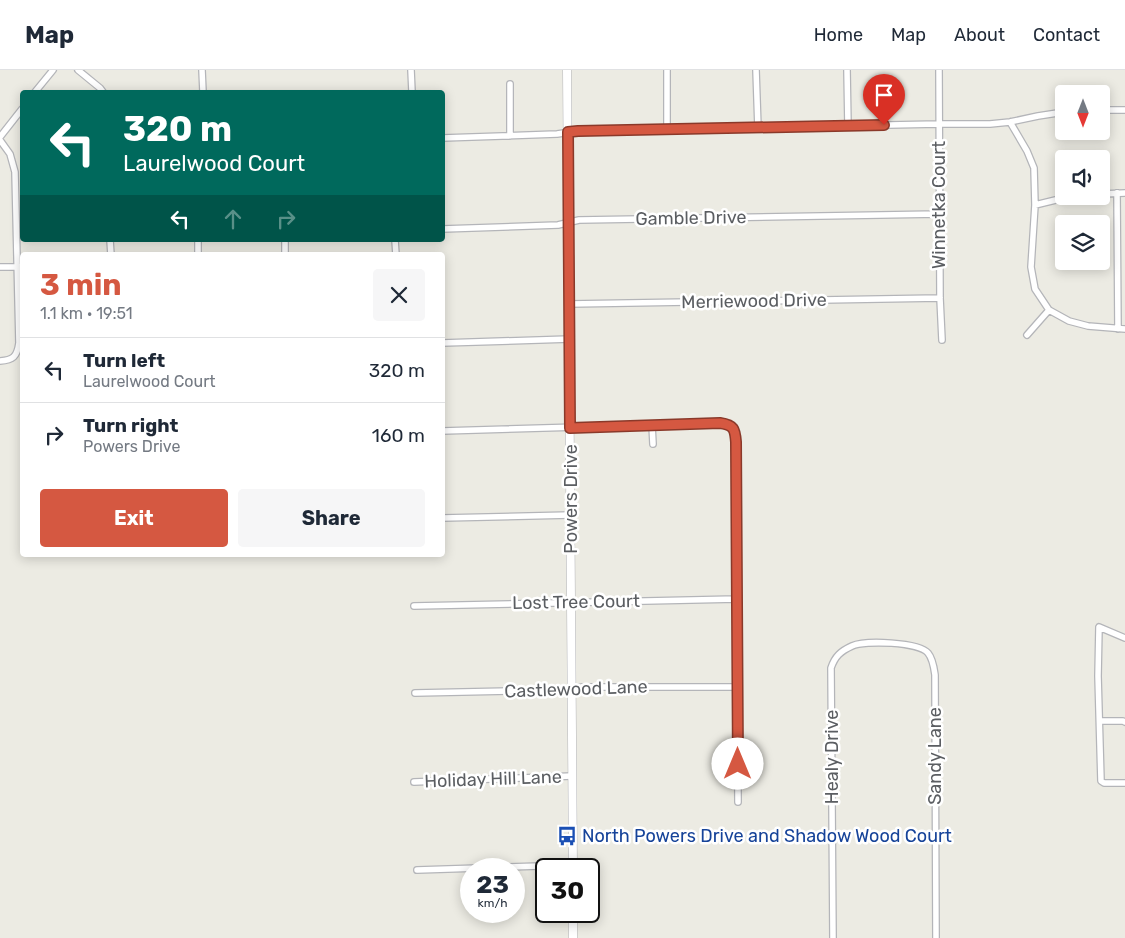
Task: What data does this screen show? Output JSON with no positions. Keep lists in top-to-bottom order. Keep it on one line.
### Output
{"streets":{"street":["Winnetka Court","Gamble Drive","Merriewood Drive","Powers Drive","Lost Tree Court","Castlewood Lane","Sandy Lane","Healy Drive","Holiday Hill Lane"]},"crossings":[["Winnetka Court","Gamble Drive"],["Winnetka Court","Merriewood Drive"],["Gamble Drive","Powers Drive"],["Merriewood Drive","Powers Drive"],["Powers Drive","Lost Tree Court"],["Powers Drive","Castlewood Lane"],["Powers Drive","Holiday Hill Lane"],["Sandy Lane","Healy Drive"]],"places":{"bus stop":["North Powers Drive and Shadow Wood Court"]},"north":"bottom","page":{"header":"Map","nav":["Home","Map","About","Contact"],"turn":["320 m","Laurelwood Court"],"heading":["3 min","1.1 km · 19:51"],"list":[{"name":"Turn left","note":"Laurelwood Court","value":"320 m"},{"name":"Turn right","note":"Powers Drive","value":"160 m"}],"buttons":["Exit","Share"],"speed":"23 km/h","limit":"30"}}
